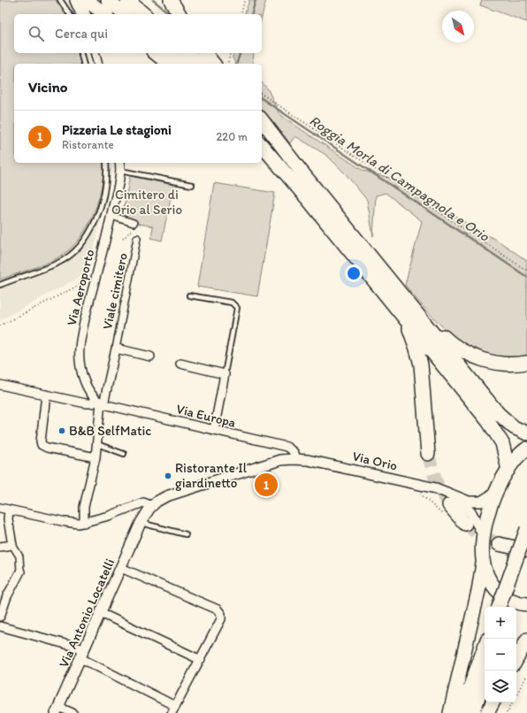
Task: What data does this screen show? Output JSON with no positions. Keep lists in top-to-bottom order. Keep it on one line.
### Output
{"streets":{"street":["Via Aeroporto","Viale cimitero","Via Europa","Via Orio","Via Antonio Locatelli"]},"crossings":[["Via Aeroporto","Via Europa"],["Via Europa","Via Orio"],["Via Orio","Via Antonio Locatelli"]],"water":["Roggia Morla di Campagnola e Orio"],"parks":["Cimitero di Orio al Serio"],"places":["B&B SelfMatic","Ristorante Il giardinetto"],"north":"bottom right","page":{"search":"Cerca qui","heading":"Vicino","list":[{"mark":"1","name":"Pizzeria Le stagioni","note":"Ristorante","value":"220 m"}],"pins":"1","map_buttons":["+","−"]}}
